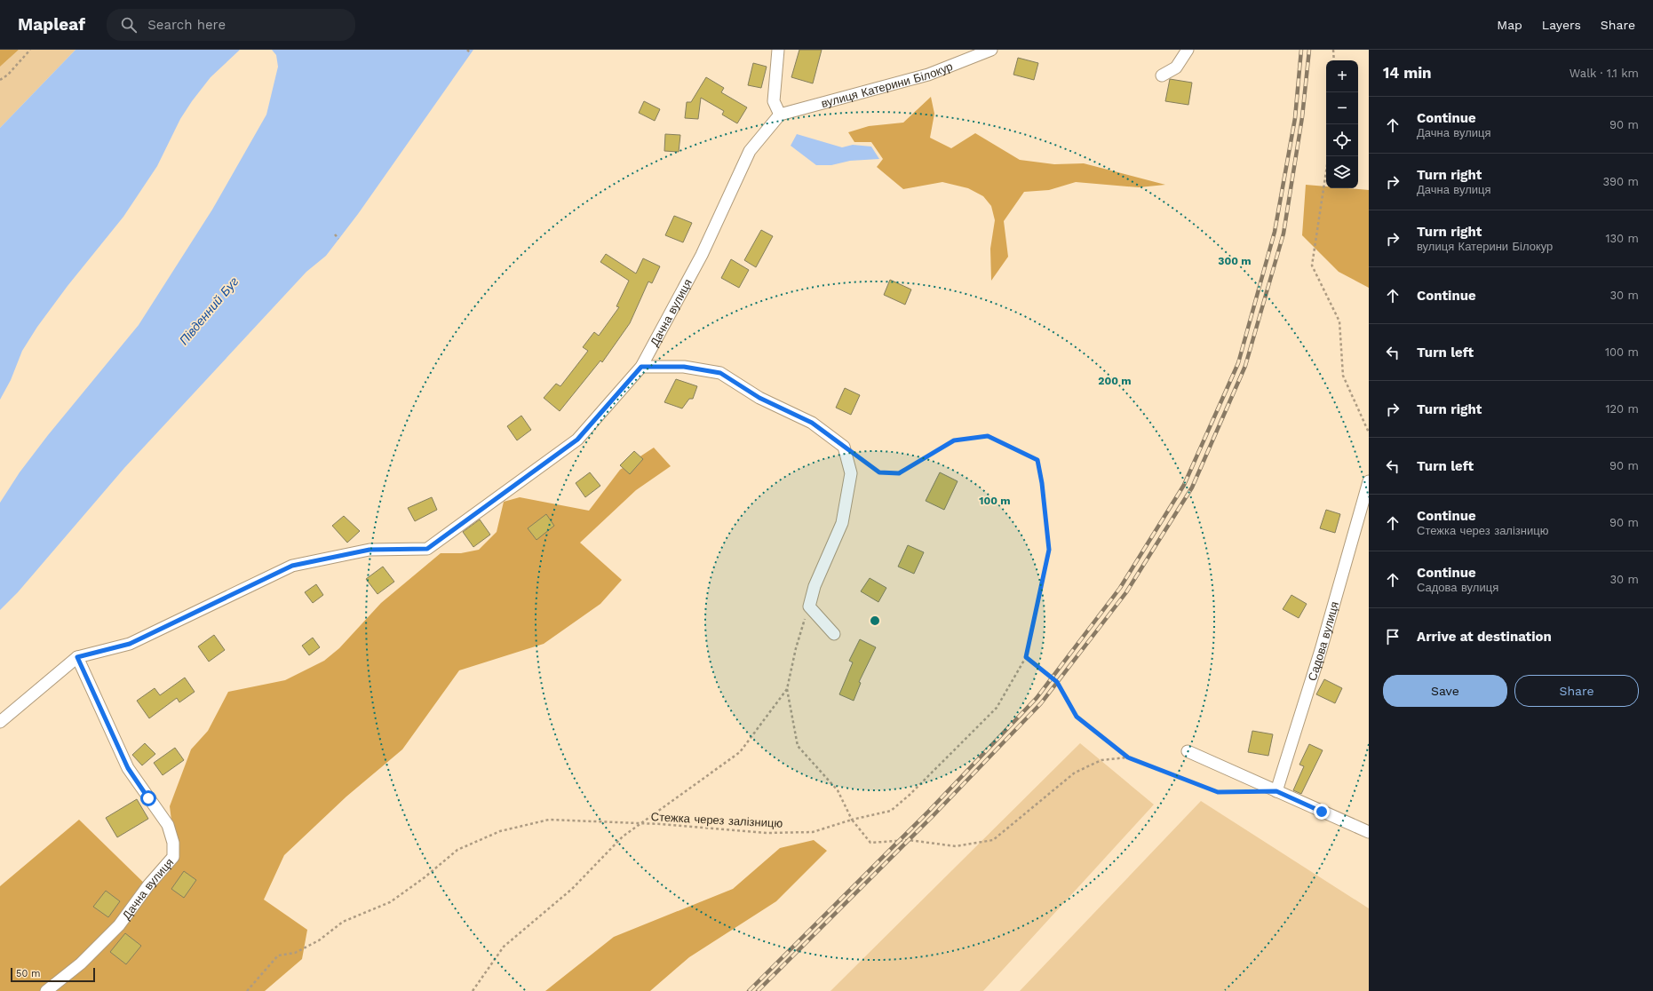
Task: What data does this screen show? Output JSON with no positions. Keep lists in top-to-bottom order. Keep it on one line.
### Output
{"streets":{"street":["вулиця Катерини Білокур","Дачна вулиця","Садова вулиця"],"path":["Стежка через залізницю"]},"crossings":[["вулиця Катерини Білокур","Дачна вулиця"]],"water":["Південний Буг"],"scale_bar":"50 m","page":{"header":"Mapleaf","search":"Search here","nav":["Map","Layers","Share"],"heading":["14 min","Walk · 1.1 km"],"map_buttons":["+","−"],"list":[["Continue","Дачна вулиця","90 m"],["Turn right","Дачна вулиця","390 m"],["Turn right","вулиця Катерини Білокур","130 m"],["Continue","30 m"],["Turn left","100 m"],["Turn right","120 m"],["Turn left","90 m"],["Continue","Стежка через залізницю","90 m"],["Continue","Садова вулиця","30 m"],"Arrive at destination"],"buttons":["Save","Share"],"scale":"50 m"},"rings":["300 m","200 m","100 m"]}
